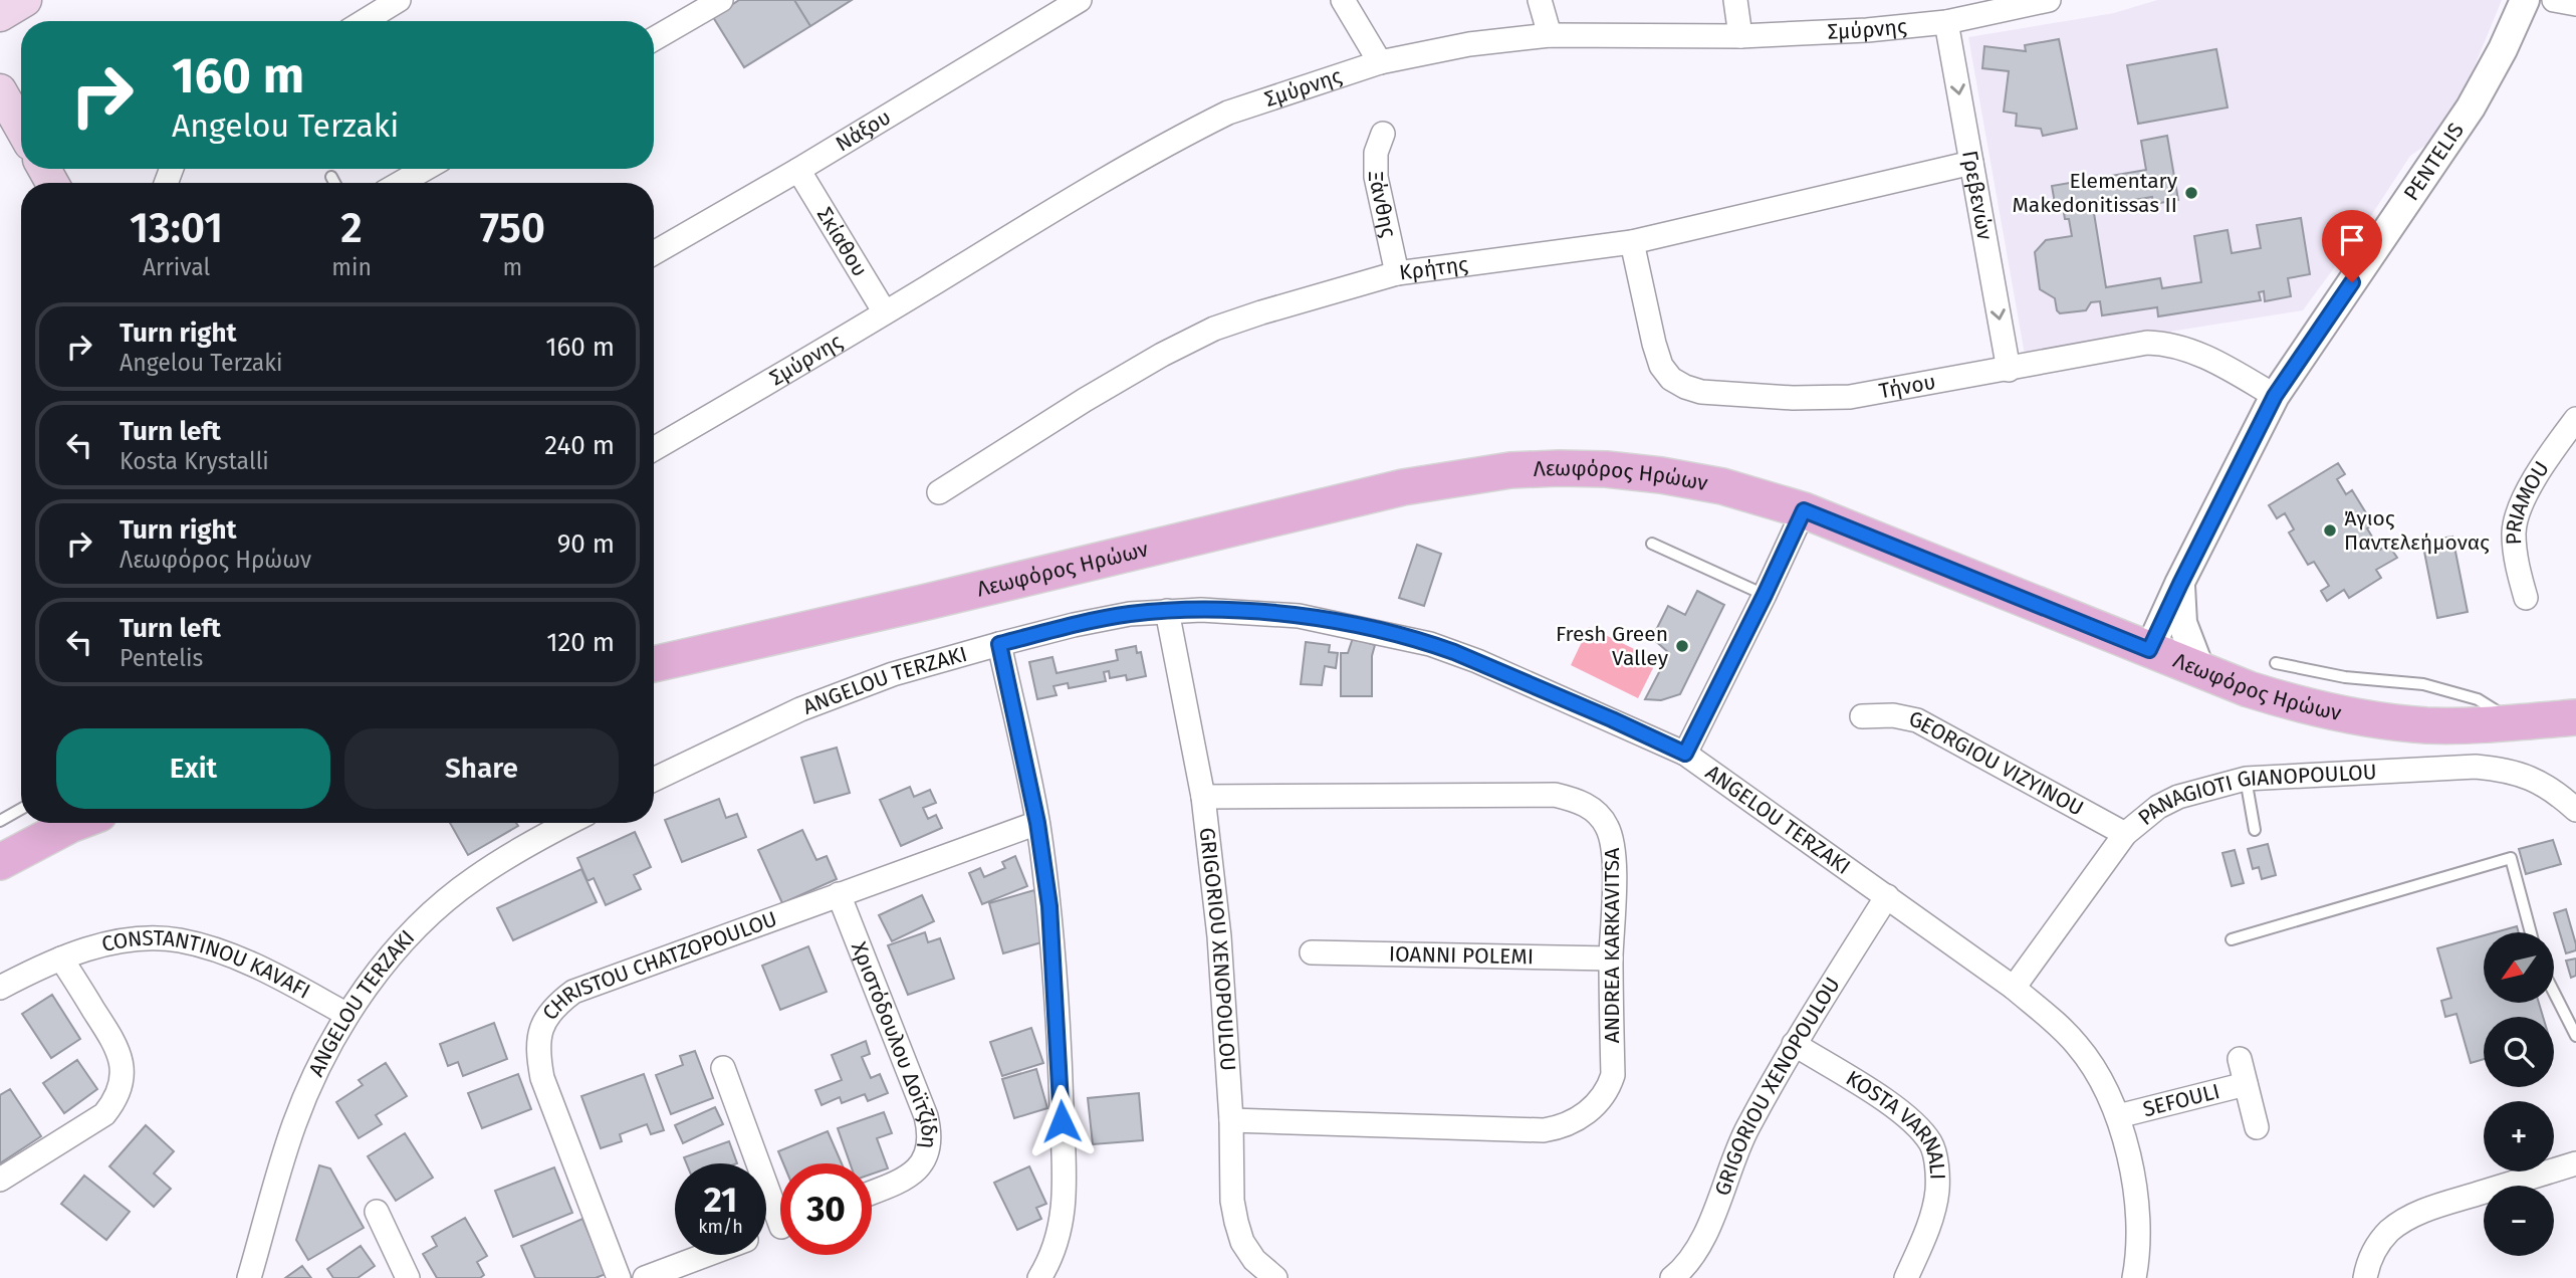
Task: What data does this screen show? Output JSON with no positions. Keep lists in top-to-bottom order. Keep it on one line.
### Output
{"streets":{"main road":["Λεωφόρος Ηρώων"],"street":["Σμύρνης","Νάξου","PENTELIS","Γρεβενών","Ξάνθης","Σκίαθου","Κρήτης","Τήνου","PRIAMOU","ANGELOU TERZAKI","GEORGIOU VIZYINOU","PANAGIOTI GIANOPOULOU","ANDREA KARKAVITSA","GRIGORIOU XENOPOULOU","IOANNI POLEMI","CHRISTOU CHATZOPOULOU","CONSTANTINOU KAVAFI","Χριστόδουλου Δοϊτζίδη","SEFOULI","KOSTA VARNALI"]},"crossings":[["Σμύρνης","Γρεβενών"],["Σμύρνης","Σκίαθου"],["Νάξου","Σκίαθου"],["PENTELIS","Τήνου"],["PENTELIS","Λεωφόρος Ηρώων"],["Γρεβενών","Κρήτης"],["Γρεβενών","Τήνου"],["Ξάνθης","Κρήτης"],["Κρήτης","Τήνου"],["ANGELOU TERZAKI","PANAGIOTI GIANOPOULOU"],["ANGELOU TERZAKI","GRIGORIOU XENOPOULOU"],["ANGELOU TERZAKI","CONSTANTINOU KAVAFI"],["ANGELOU TERZAKI","SEFOULI"],["GEORGIOU VIZYINOU","PANAGIOTI GIANOPOULOU"],["ANDREA KARKAVITSA","GRIGORIOU XENOPOULOU"],["ANDREA KARKAVITSA","IOANNI POLEMI"],["GRIGORIOU XENOPOULOU","KOSTA VARNALI"],["CHRISTOU CHATZOPOULOU","Χριστόδουλου Δοϊτζίδη"]],"one_way":["Γρεβενών"],"places":["Elementary Makedonitissas II","Άγιος Παντελεήμονας","Fresh Green Valley"],"north":"bottom left","page":{"turn":["160 m","Angelou Terzaki"],"eta":["13:01","Arrival","2","min","750","m"],"list":[{"name":"Turn right","note":"Angelou Terzaki","value":"160 m"},{"name":"Turn left","note":"Kosta Krystalli","value":"240 m"},{"name":"Turn right","note":"Λεωφόρος Ηρώων","value":"90 m"},{"name":"Turn left","note":"Pentelis","value":"120 m"}],"buttons":["Exit","Share"],"map_buttons":["+","−"],"speed":"21 km/h","limit":"30"}}
